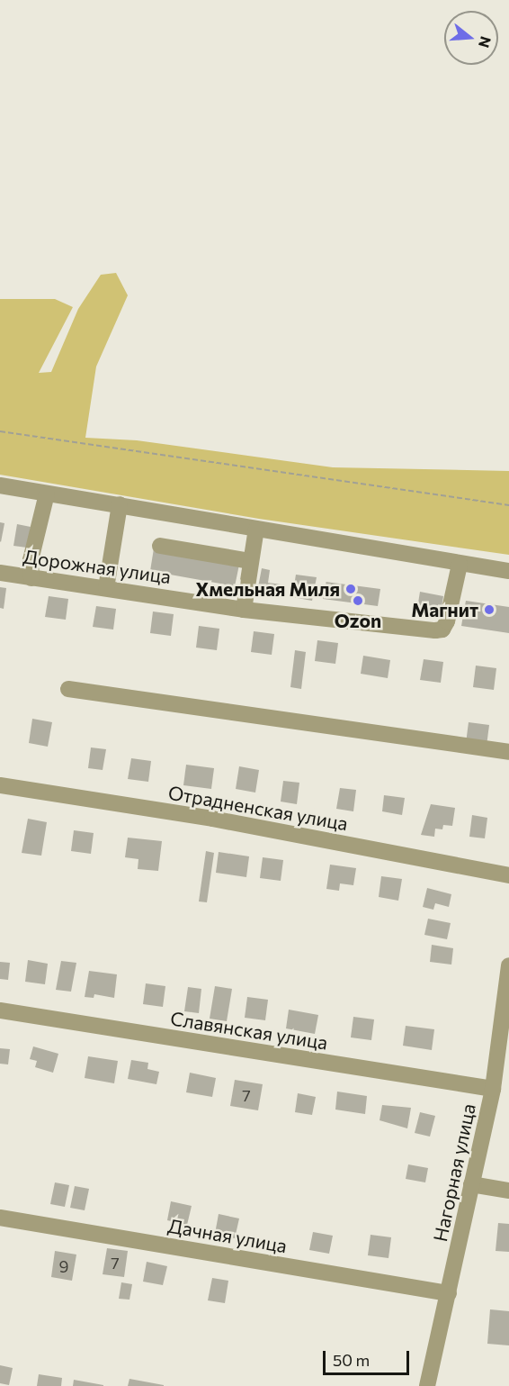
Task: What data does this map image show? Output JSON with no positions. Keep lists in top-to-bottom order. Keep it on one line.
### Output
{"streets":{"street":["Дорожная улица","Отрадненская улица","Славянская улица","Нагорная улица","Дачная улица"]},"crossings":[["Славянская улица","Нагорная улица"],["Нагорная улица","Дачная улица"]],"places":["Хмельная Миля","Ozon","Магнит"],"house_numbers":["7","7","9"],"scale_bar":"50 m","north":"right"}
